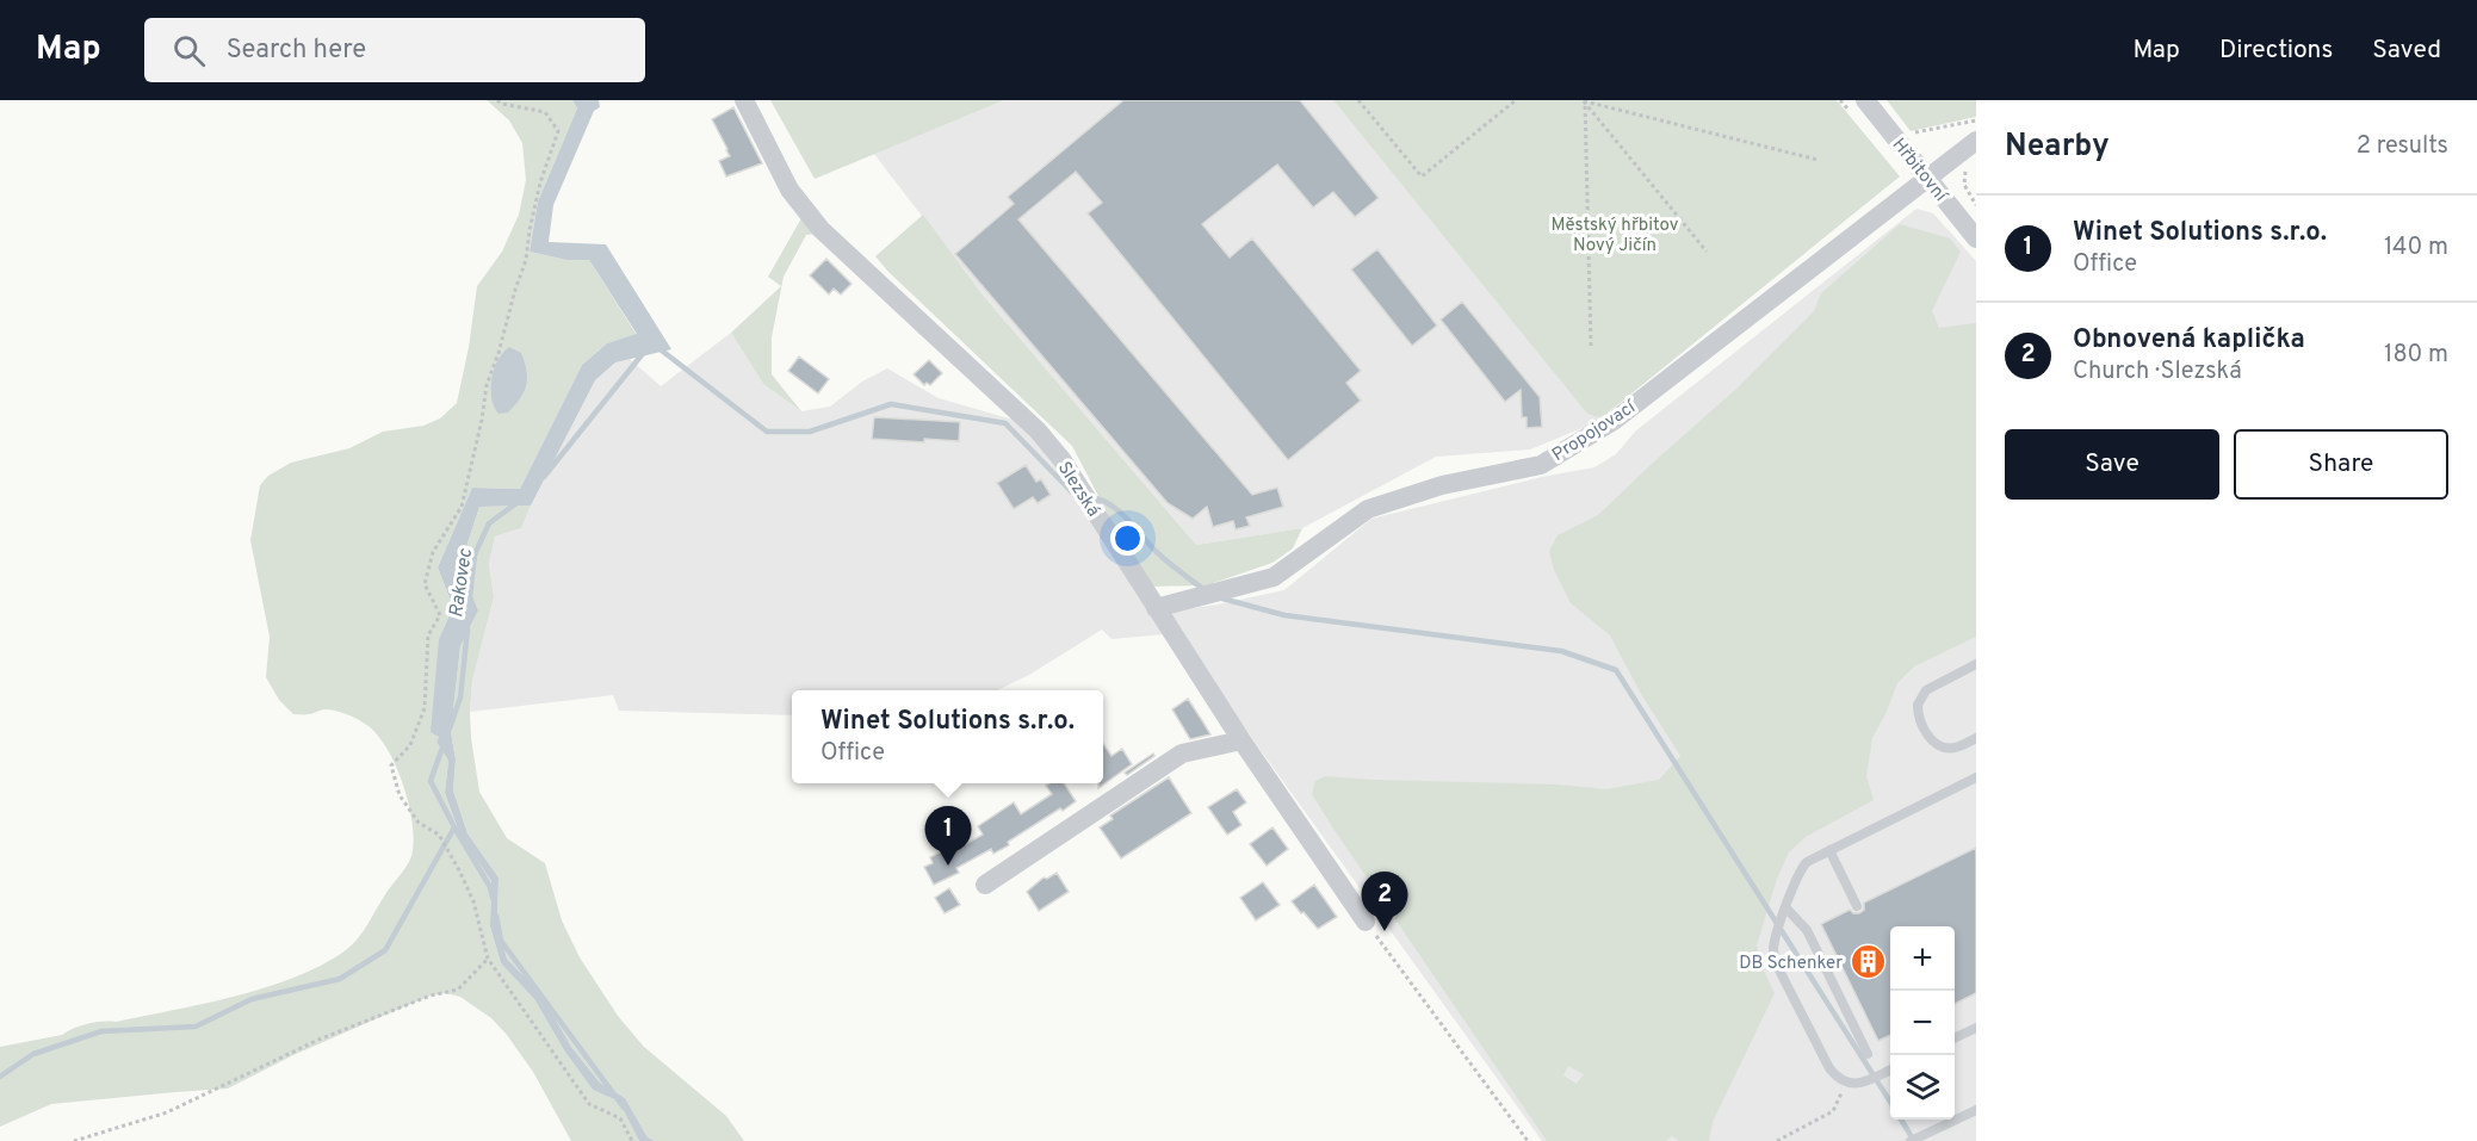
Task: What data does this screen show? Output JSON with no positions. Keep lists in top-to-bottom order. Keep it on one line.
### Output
{"streets":{"street":["Hřbitovní","Propojovací","Slezská"]},"crossings":[["Hřbitovní","Propojovací"],["Propojovací","Slezská"]],"water":["Rakovec"],"parks":["Městský hřbitov Nový Jičín"],"places":{"building":["DB Schenker"]},"page":{"header":"Map","search":"Search here","nav":["Map","Directions","Saved"],"heading":["Nearby","2 results"],"list":[{"mark":"1","name":"Winet Solutions s.r.o.","note":"Office","value":"140 m"},{"mark":"2","name":"Obnovená kaplička","note":"Church · Slezská","value":"180 m"}],"buttons":["Save","Share"],"popup":["Winet Solutions s.r.o.","Office"],"pins":["1","2"],"map_buttons":["+","−"]}}
